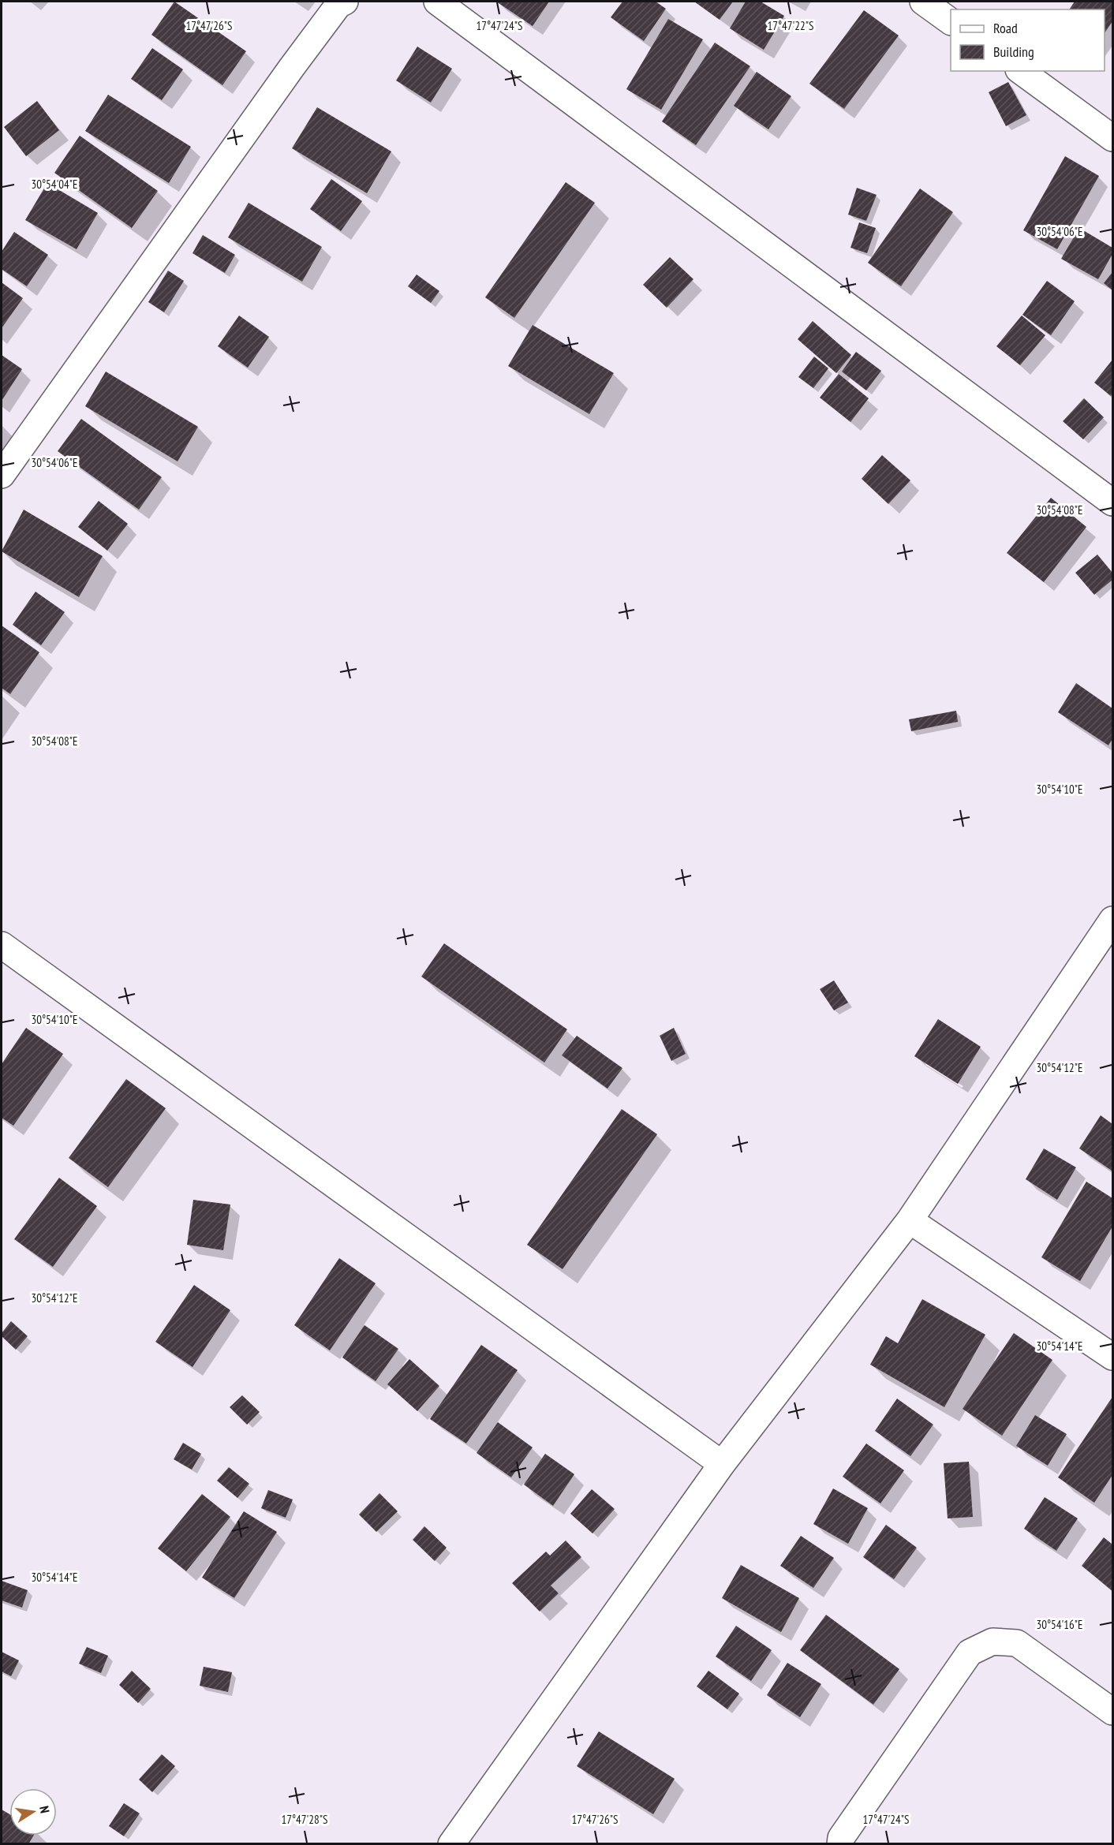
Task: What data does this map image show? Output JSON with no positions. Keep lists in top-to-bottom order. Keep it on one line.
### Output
{"legend":["Road","Building"],"north":"right","coordinates":["17°47'26\"S","17°47'24\"S","17°47'22\"S","30°54'04\"E","30°54'06\"E","30°54'08\"E","30°54'10\"E","30°54'12\"E","30°54'14\"E","30°54'16\"E","17°47'28\"S"]}
